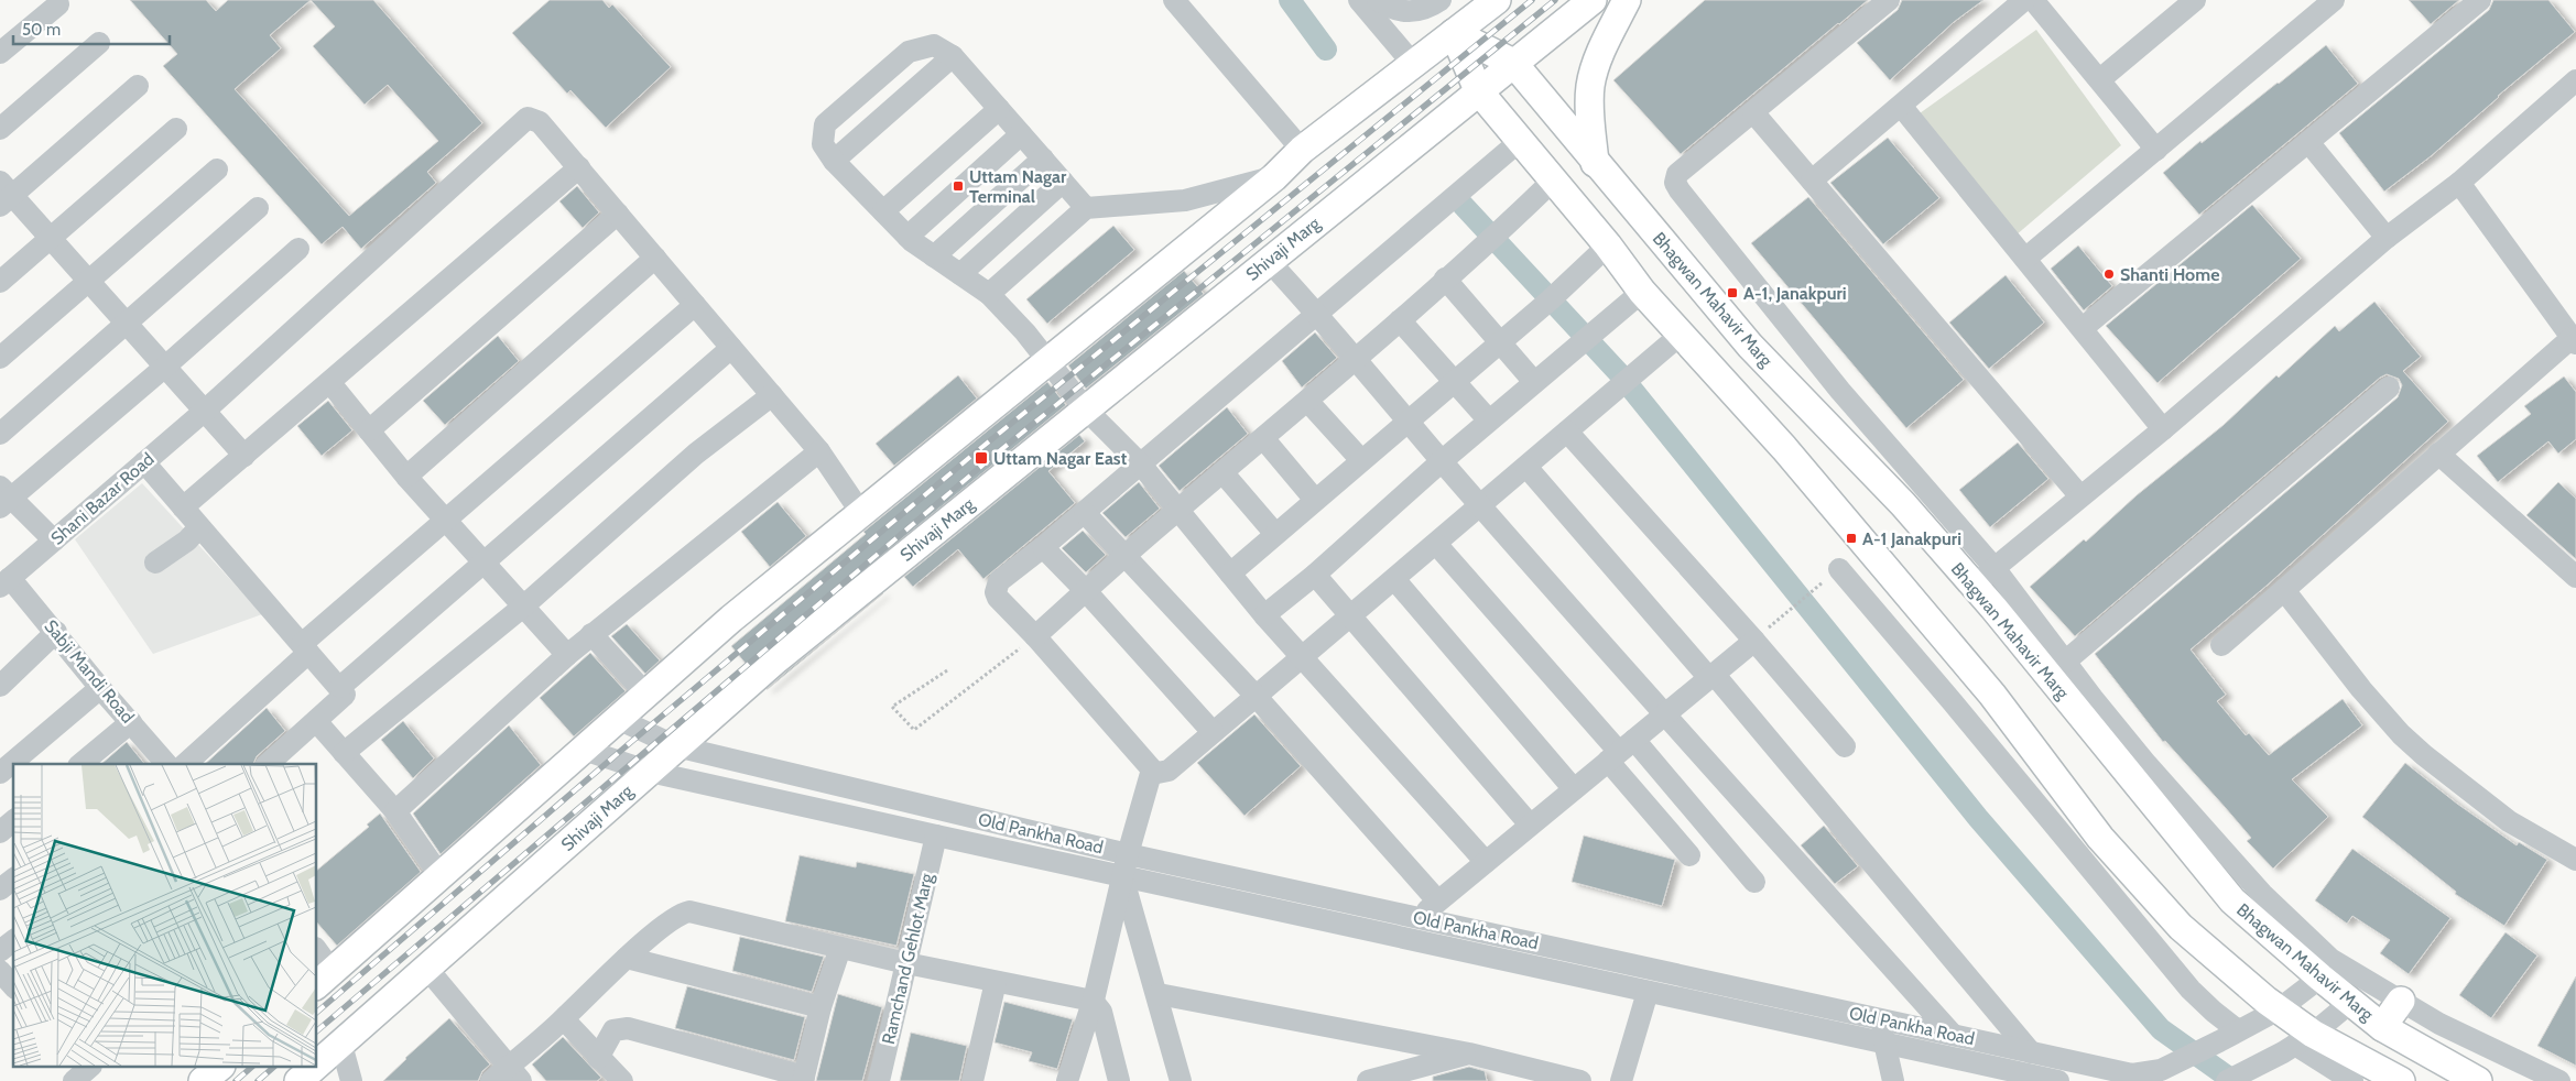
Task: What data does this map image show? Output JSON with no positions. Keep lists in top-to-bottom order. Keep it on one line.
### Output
{"streets":{"main road":["Shivaji Marg","Bhagwan Mahavir Marg"],"street":["Shani Bazar Road","Sabji Mandi Road","Old Pankha Road","Ramchand Gehlot Marg"]},"crossings":[["Shivaji Marg","Bhagwan Mahavir Marg"],["Shivaji Marg","Old Pankha Road"],["Bhagwan Mahavir Marg","Old Pankha Road"],["Shani Bazar Road","Sabji Mandi Road"],["Old Pankha Road","Ramchand Gehlot Marg"]],"places":{"transit":["Uttam Nagar Terminal","A-1, Janakpuri","Uttam Nagar East","A-1 Janakpuri"],"other":["Shanti Home"]},"scale_bar":"50 m"}
